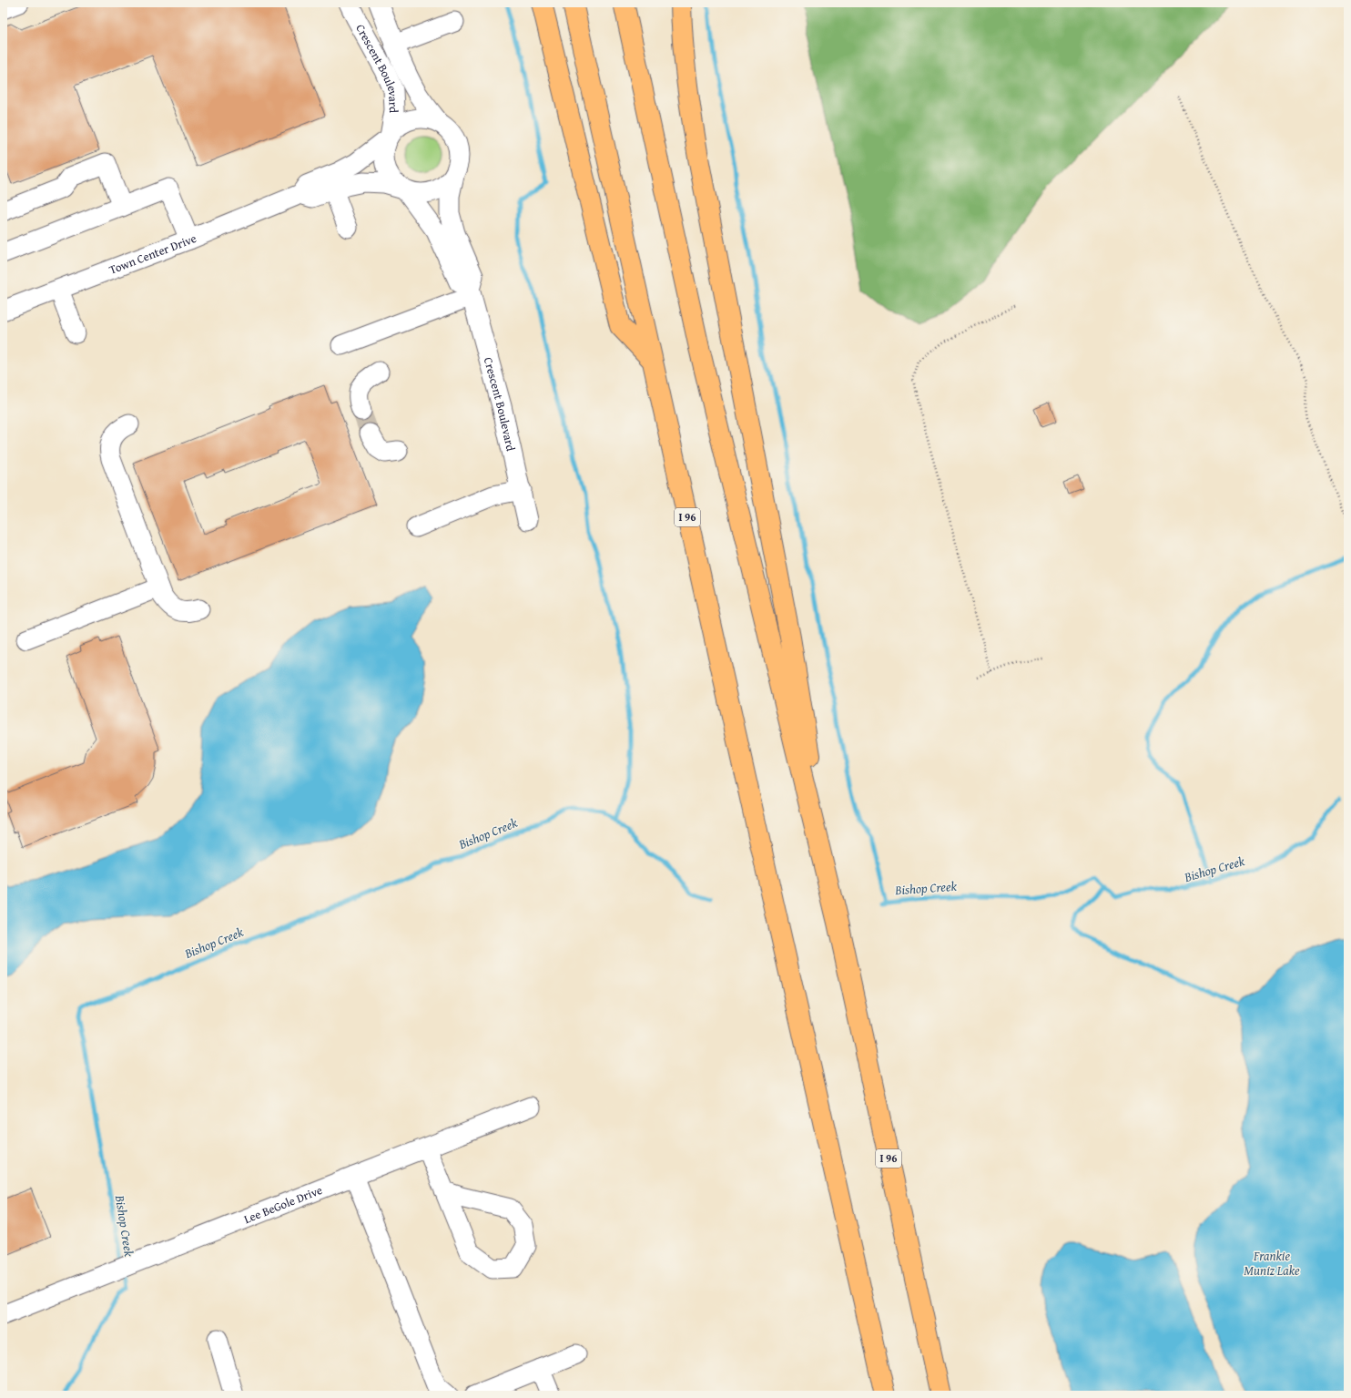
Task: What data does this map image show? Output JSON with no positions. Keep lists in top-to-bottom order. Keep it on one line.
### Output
{"streets":{"highway":["I 96"],"street":["Crescent Boulevard","Town Center Drive","Lee BeGole Drive"]},"crossings":[["Crescent Boulevard","Town Center Drive"]],"water":["Bishop Creek","Frankie Muniz Lake"]}
